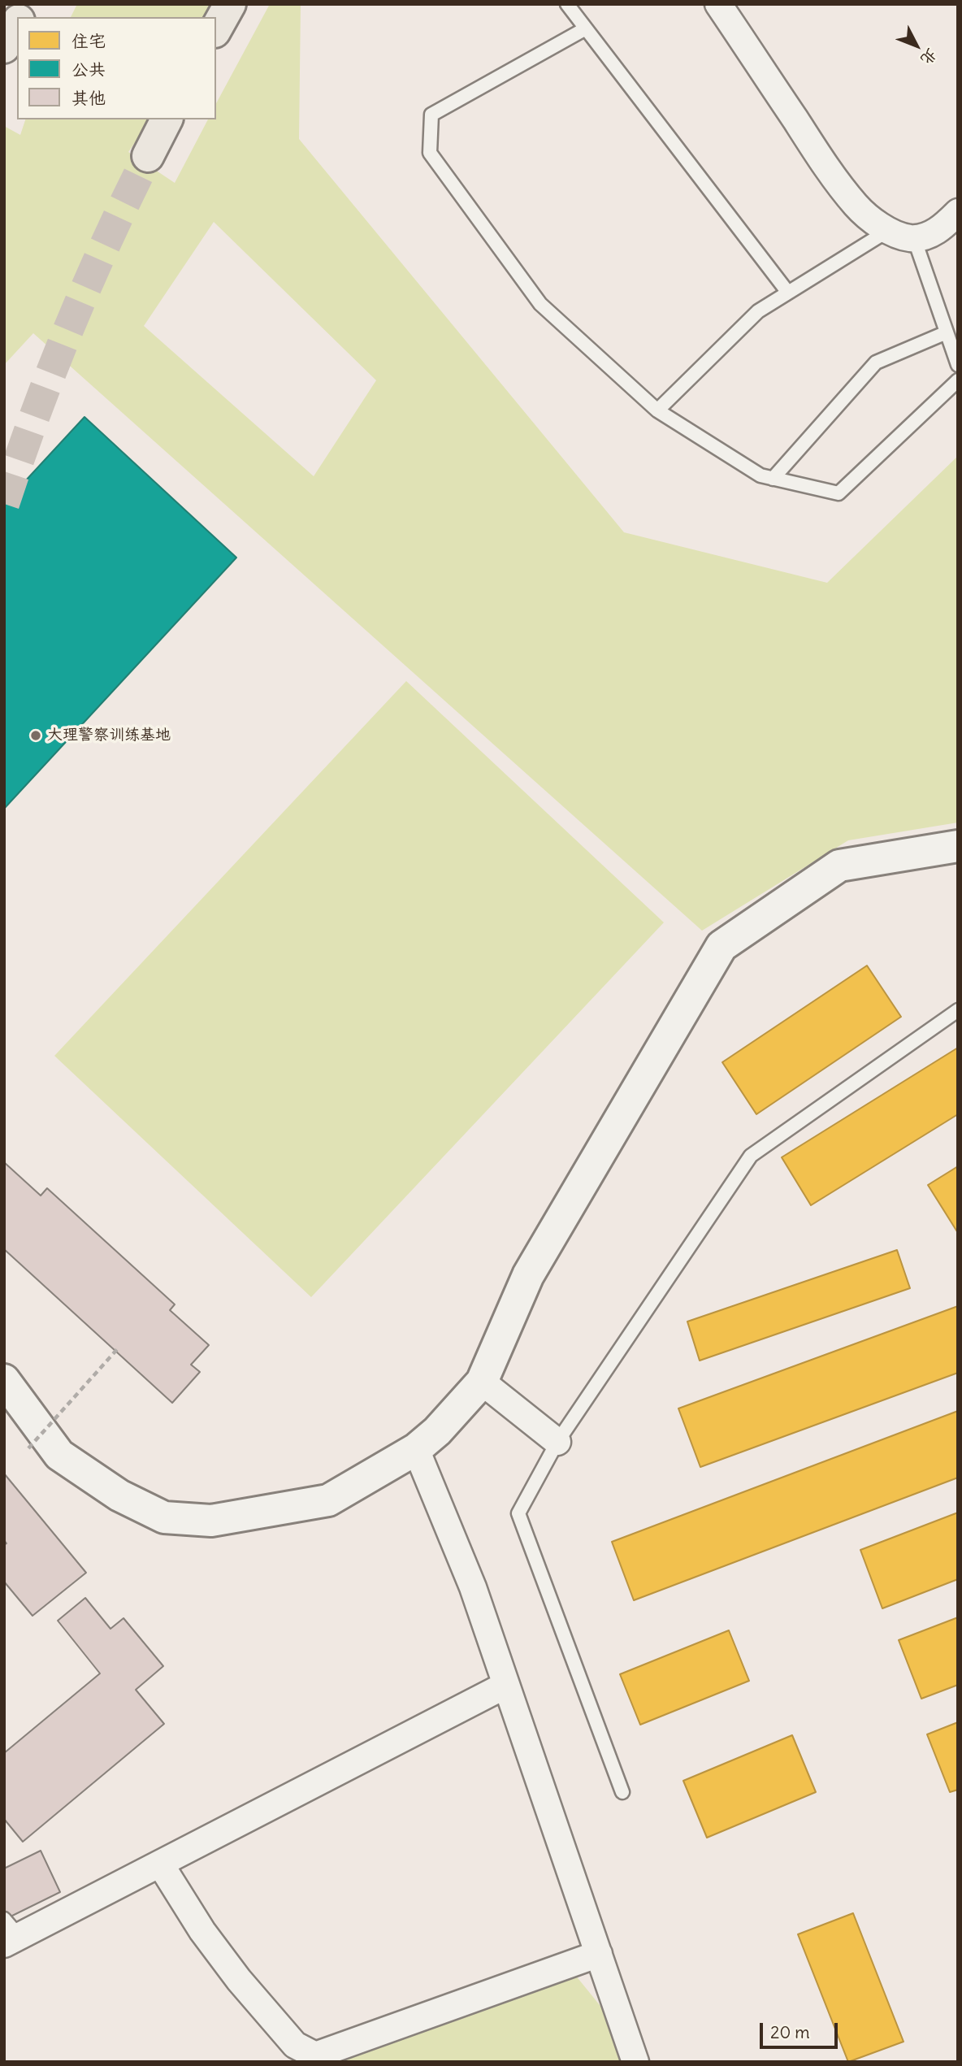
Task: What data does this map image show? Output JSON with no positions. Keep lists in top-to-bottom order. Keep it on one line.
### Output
{"places":["大理警察训练基地"],"legend":["住宅","公共","其他"],"scale_bar":"20 m","north":"bottom right"}
